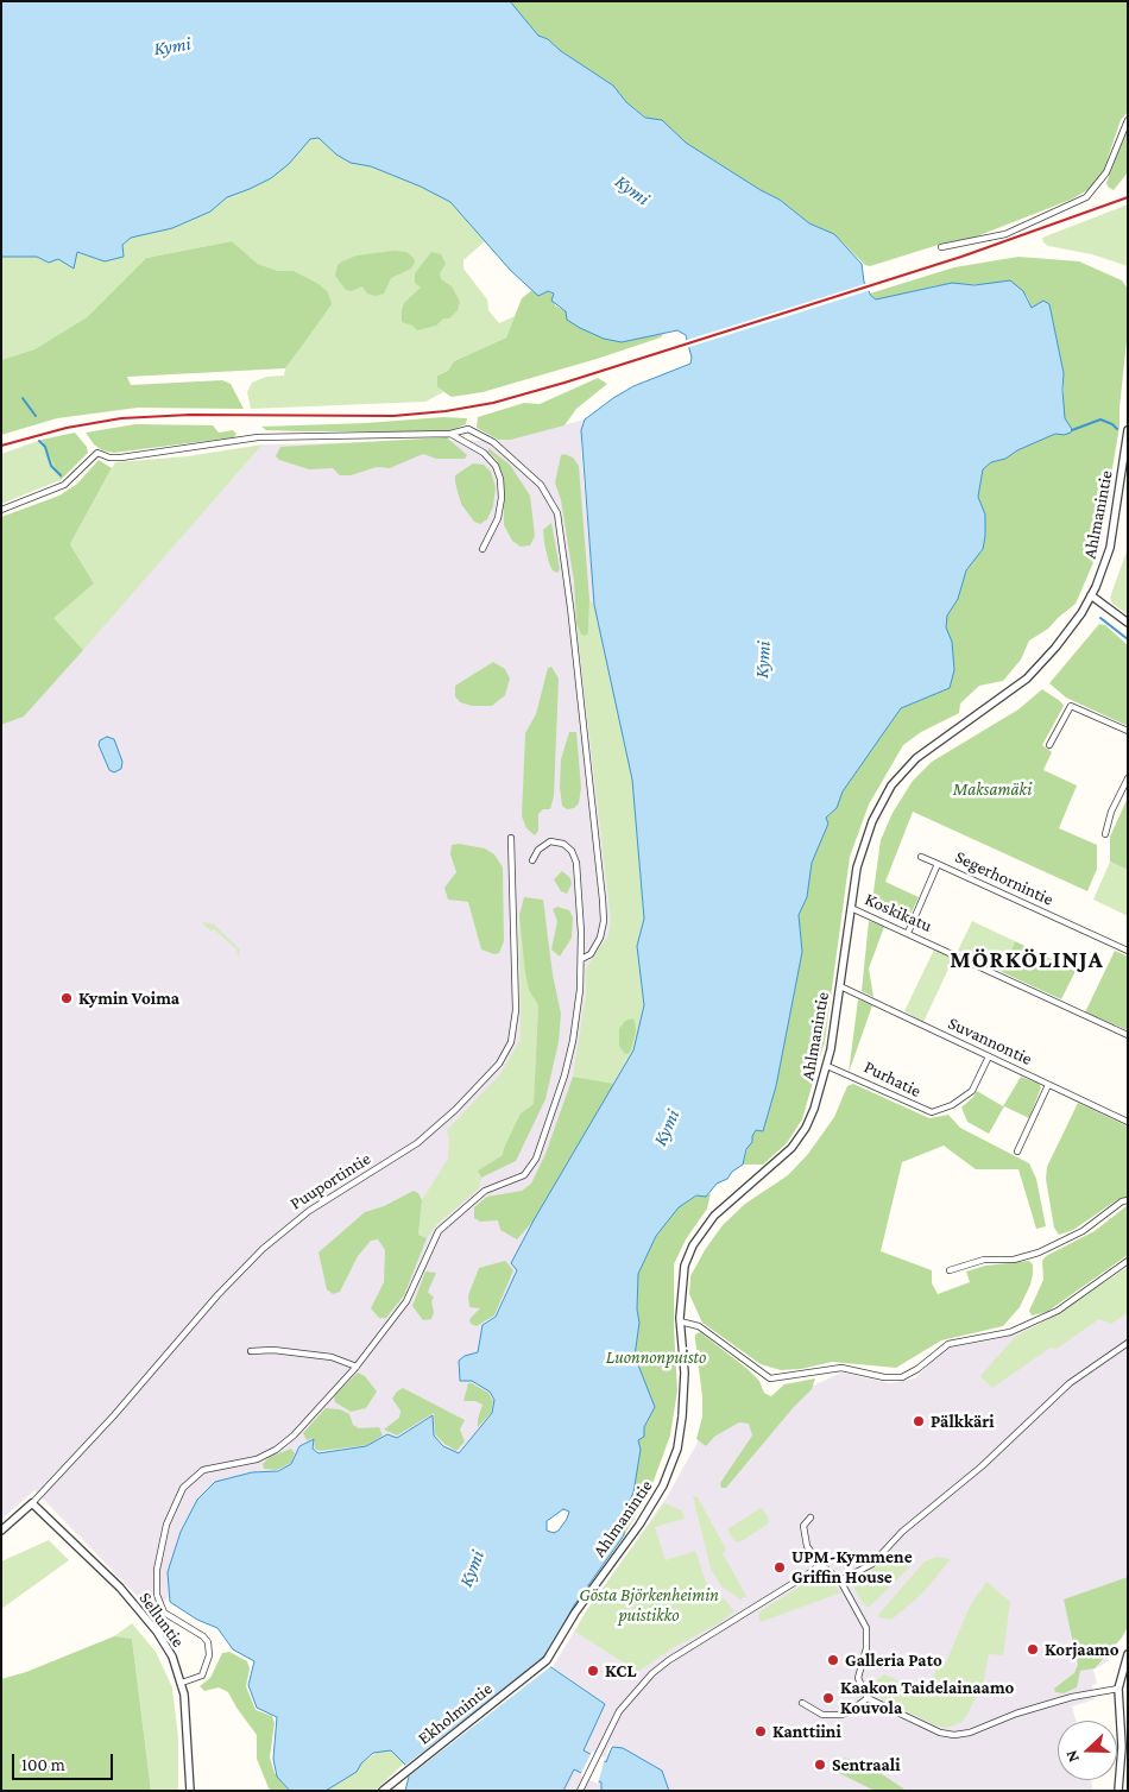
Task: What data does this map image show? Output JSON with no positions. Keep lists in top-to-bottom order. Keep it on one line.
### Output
{"streets":{"street":["Ahlmanintie","Segerhornintie","Koskikatu","Suvannontie","Purhatie","Puuportintie","Selluntie","Ekholmintie"]},"crossings":[["Ahlmanintie","Koskikatu"],["Ahlmanintie","Suvannontie"],["Ahlmanintie","Purhatie"],["Ahlmanintie","Ekholmintie"],["Segerhornintie","Koskikatu"],["Suvannontie","Purhatie"],["Puuportintie","Selluntie"]],"districts":["MÖRKÖLINJA"],"water":["Kymi"],"parks":["Maksamäki","Luonnonpuisto","Gösta Björkenheimin puistikko"],"places":["Kymin Voima","Pälkkäri","UPM-Kymmene Griffin House","Korjaamo","Galleria Pato","KCL","Kaakon Taidelainaamo Kouvola","Kanttiini","Sentraali"],"scale_bar":"100 m","north":"left"}
